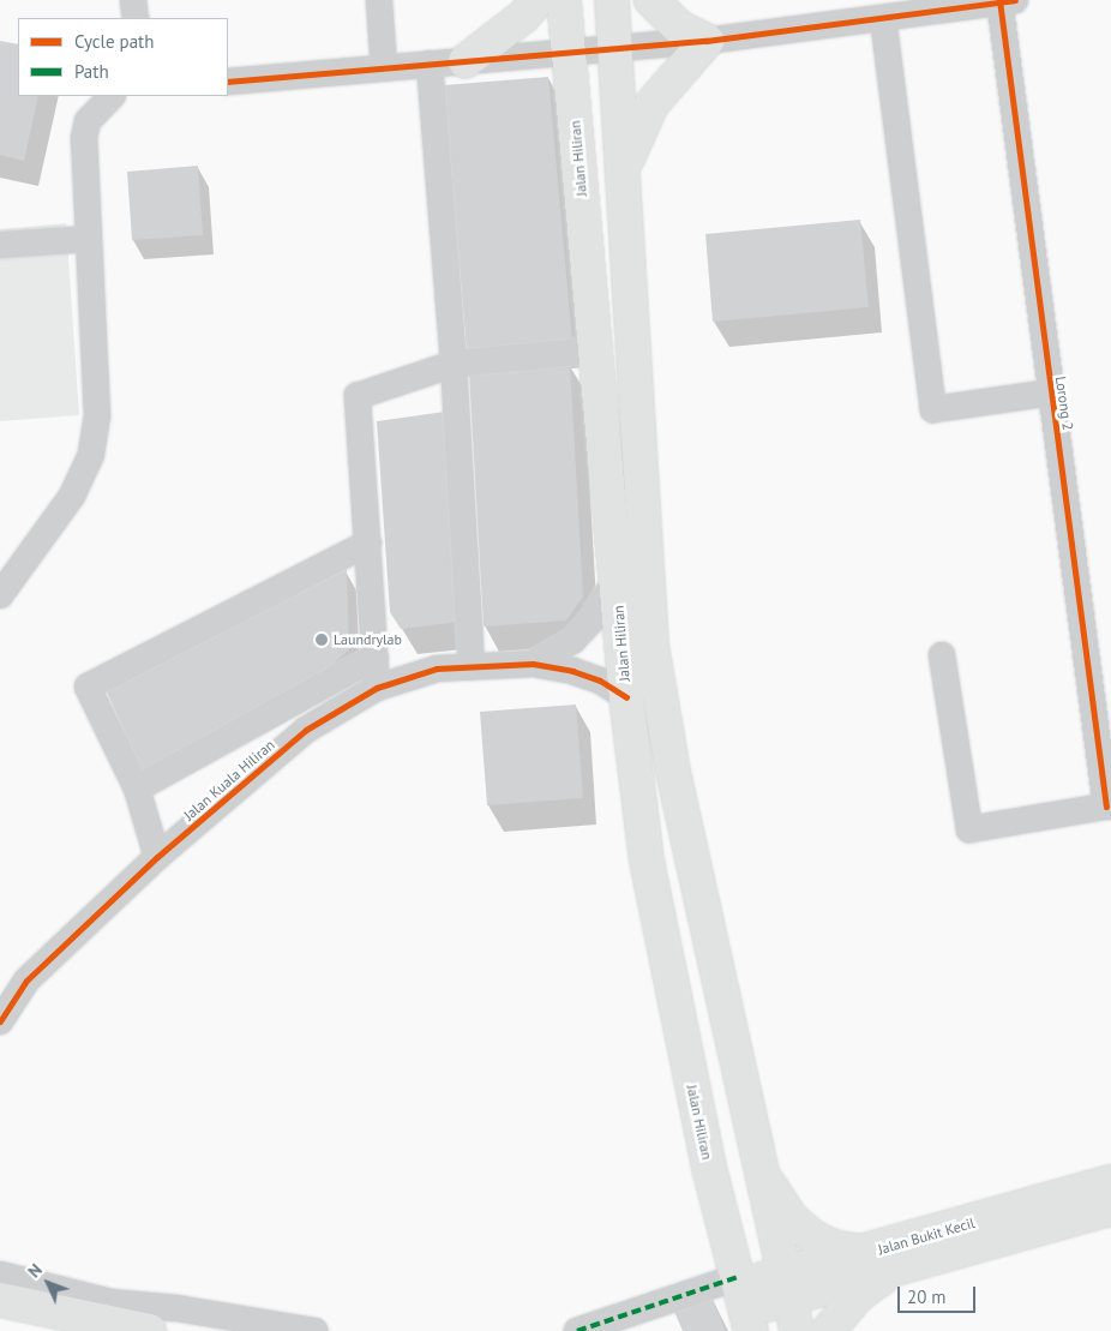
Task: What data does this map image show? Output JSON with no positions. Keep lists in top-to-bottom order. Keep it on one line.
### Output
{"streets":{"main road":["Jalan Hiliran","Jalan Bukit Kecil"],"street":["Lorong 2","Jalan Kuala Hiliran"]},"crossings":[["Jalan Hiliran","Jalan Bukit Kecil"]],"places":["Laundrylab"],"legend":["Cycle path","Path"],"scale_bar":"20 m","north":"top left"}
